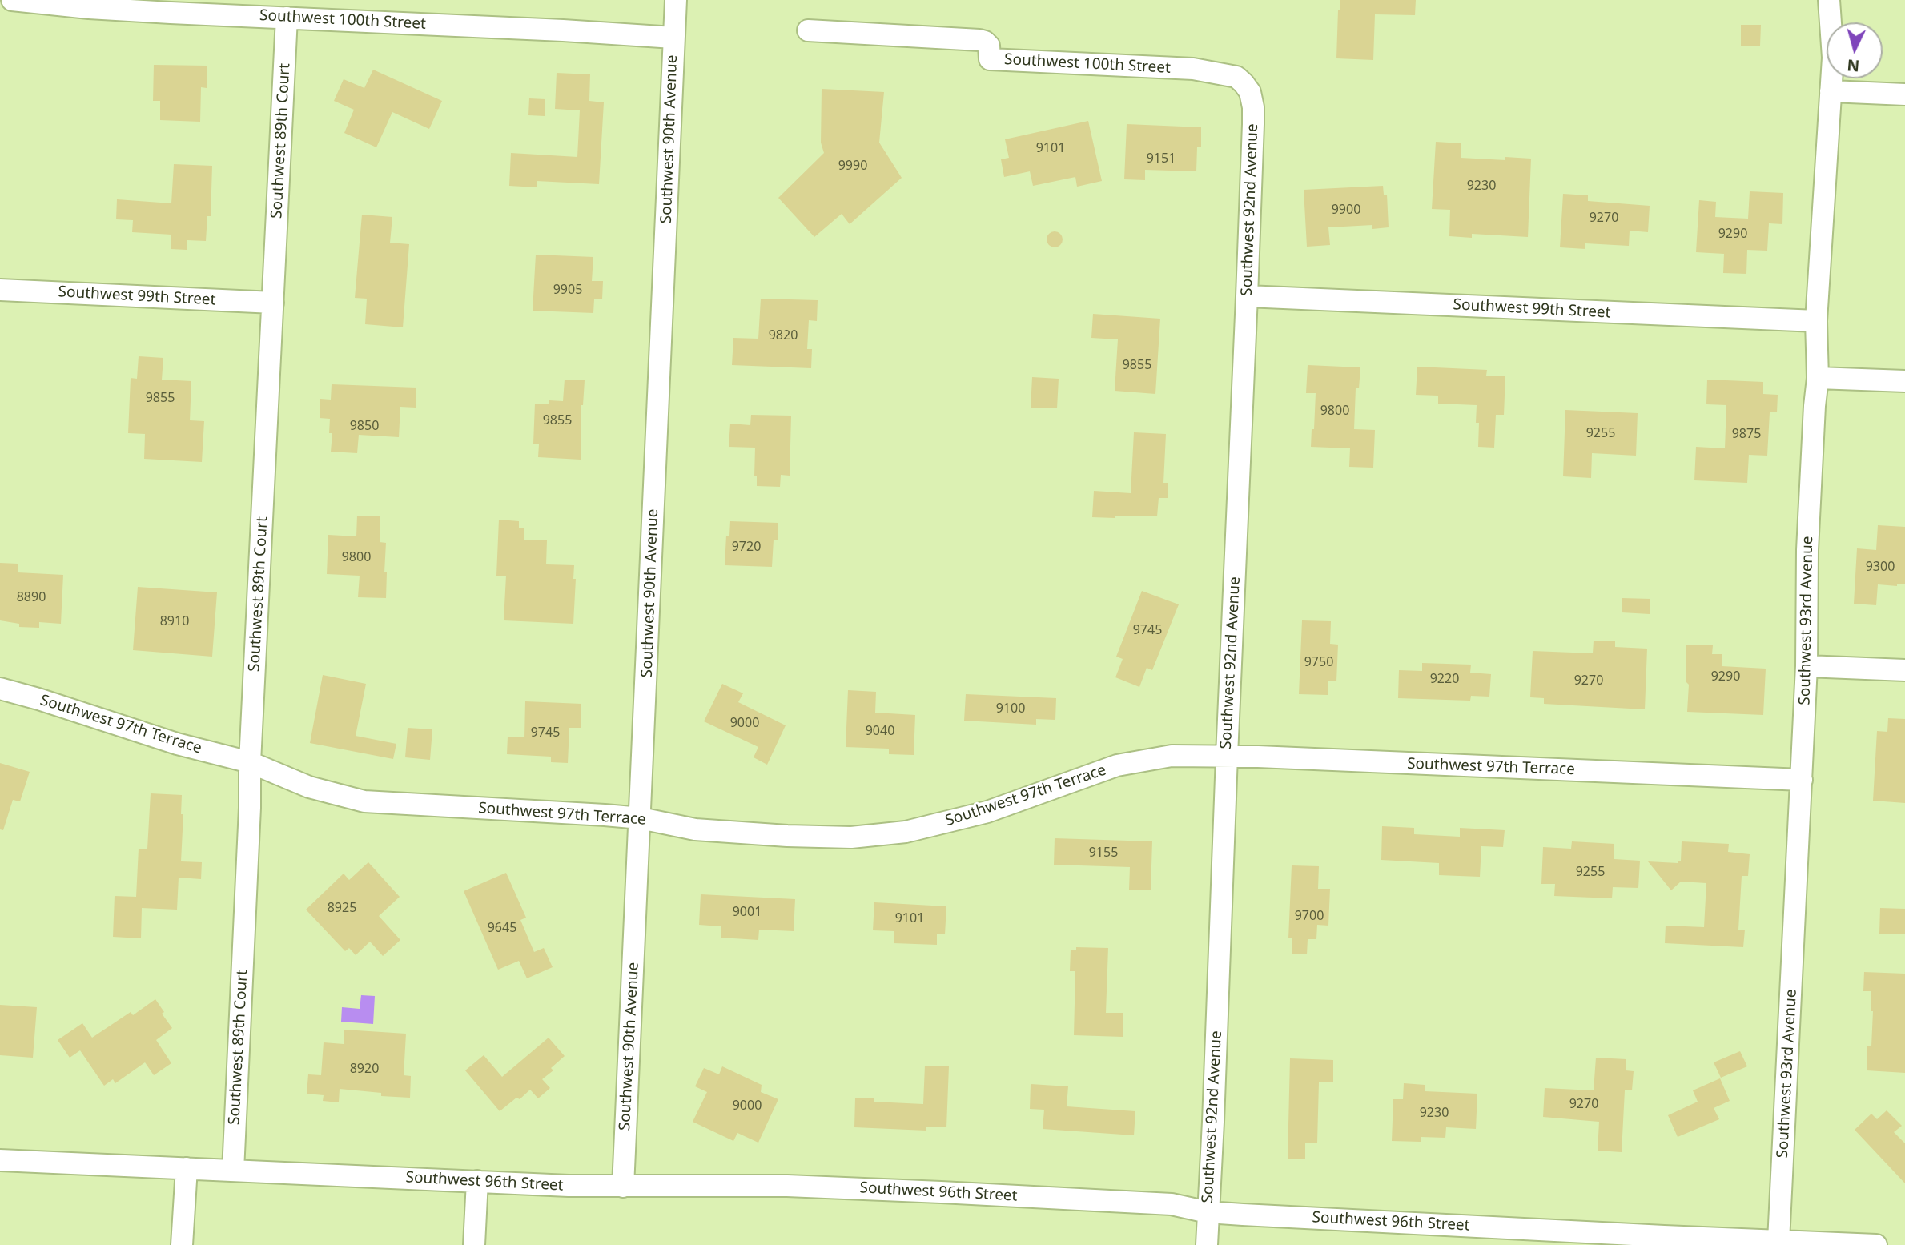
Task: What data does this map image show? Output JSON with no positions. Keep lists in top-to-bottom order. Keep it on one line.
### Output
{"streets":{"street":["Southwest 100th Street","Southwest 90th Avenue","Southwest 89th Court","Southwest 92nd Avenue","Southwest 99th Street","Southwest 93rd Avenue","Southwest 97th Terrace","Southwest 96th Street"]},"crossings":[["Southwest 100th Street","Southwest 90th Avenue"],["Southwest 100th Street","Southwest 89th Court"],["Southwest 100th Street","Southwest 92nd Avenue"],["Southwest 90th Avenue","Southwest 97th Terrace"],["Southwest 90th Avenue","Southwest 96th Street"],["Southwest 89th Court","Southwest 99th Street"],["Southwest 89th Court","Southwest 97th Terrace"],["Southwest 89th Court","Southwest 96th Street"],["Southwest 92nd Avenue","Southwest 99th Street"],["Southwest 92nd Avenue","Southwest 97th Terrace"],["Southwest 92nd Avenue","Southwest 96th Street"],["Southwest 99th Street","Southwest 93rd Avenue"],["Southwest 93rd Avenue","Southwest 97th Terrace"],["Southwest 93rd Avenue","Southwest 96th Street"]],"house_numbers":["9101","9151","9990","9230","9900","9270","9290","9905","9820","9855","9855","9800","9855","9850","9255","9875","9720","9800","9300","8890","8910","9745","9750","9290","9220","9270","9100","9000","9040","9745","9155","9255","8925","9001","9700","9101","9645","8920","9270","9000","9230"],"north":"bottom"}
